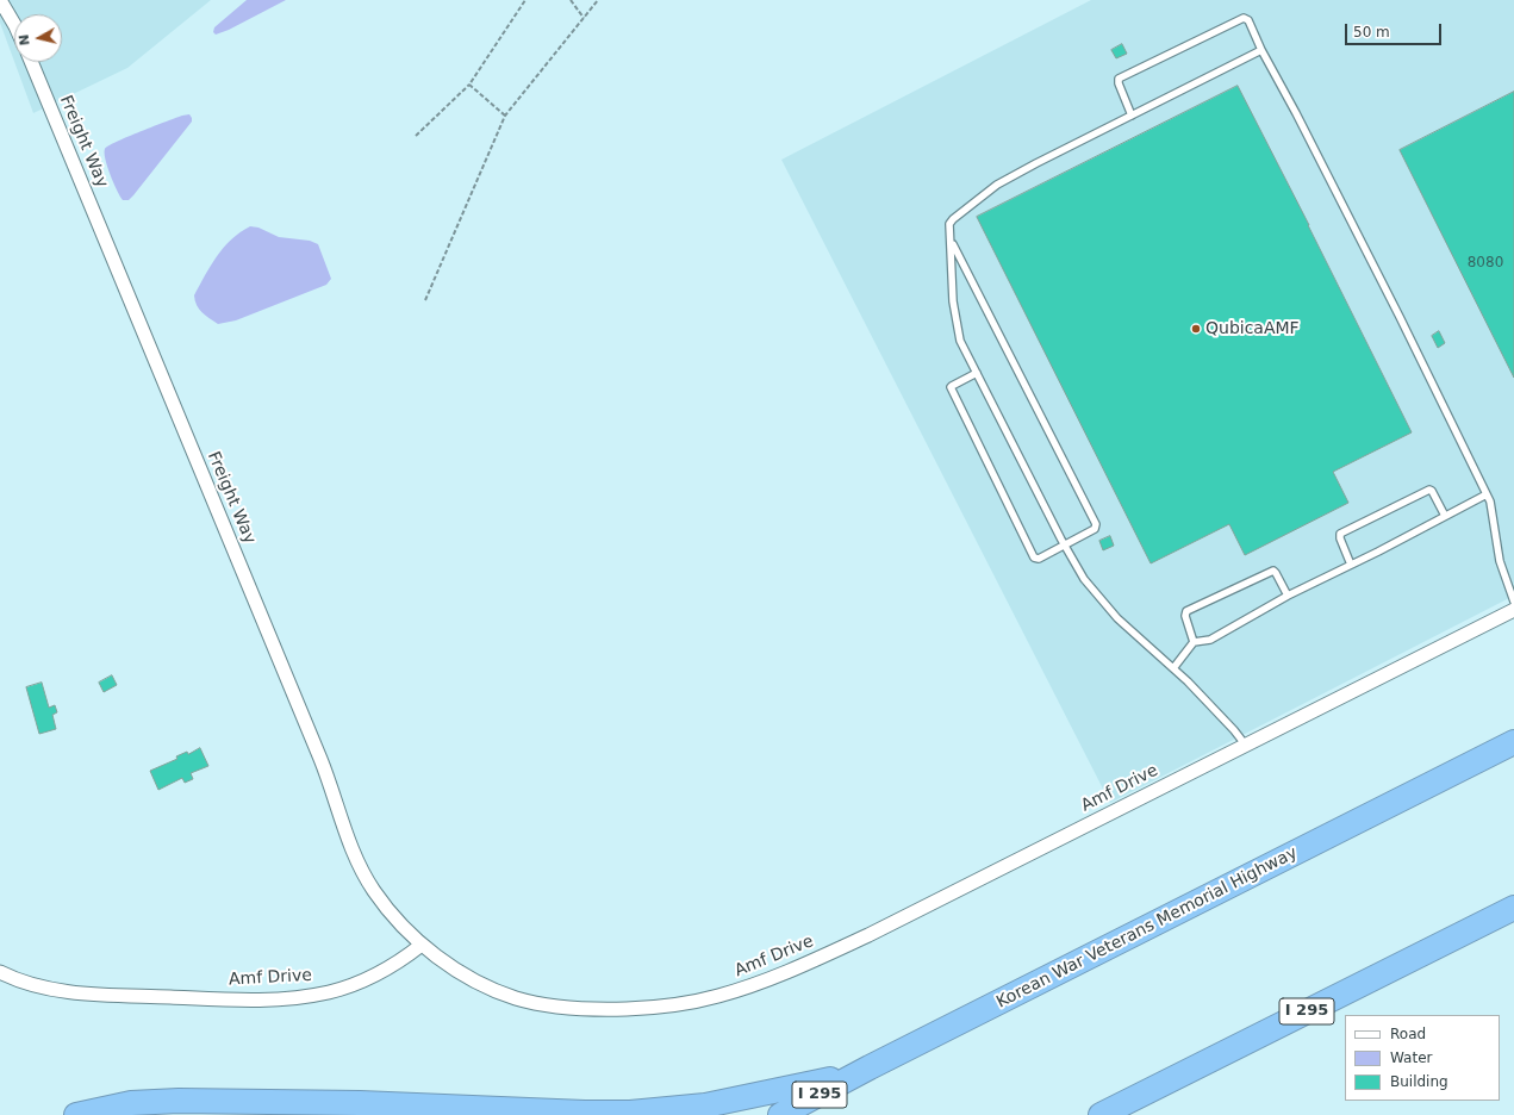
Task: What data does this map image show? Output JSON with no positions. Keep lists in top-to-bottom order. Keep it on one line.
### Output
{"streets":{"highway":["Korean War Veterans Memorial Highway","I 295"],"street":["Freight Way","Amf Drive"]},"crossings":[["Freight Way","Amf Drive"]],"places":["QubicaAMF"],"house_numbers":["8080"],"legend":["Road","Water","Building"],"scale_bar":"50 m","north":"left"}
